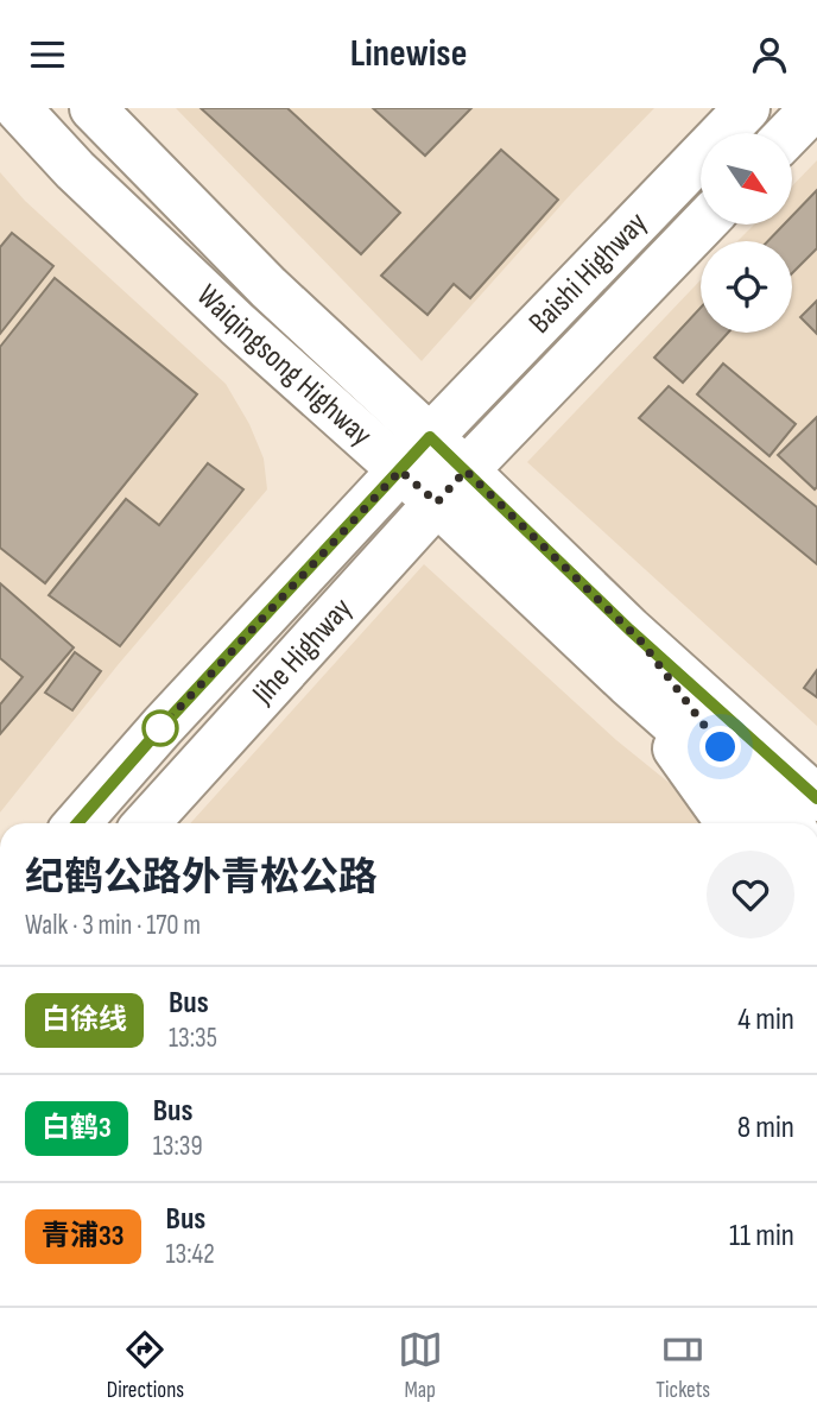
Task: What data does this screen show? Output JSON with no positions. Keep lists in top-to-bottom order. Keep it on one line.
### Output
{"streets":{"main road":["Baishi Highway","Waiqingsong Highway","Jihe Highway"]},"crossings":[["Baishi Highway","Waiqingsong Highway"],["Baishi Highway","Jihe Highway"],["Waiqingsong Highway","Jihe Highway"]],"lines":["bus line 白徐线"],"north":"bottom right","page":{"header":"Linewise","heading":["纪鹤公路外青松公路","Walk · 3 min · 170 m"],"list":[{"mark":"白徐线","name":"Bus","note":"13:35","value":"4 min"},{"mark":"白鹤3","name":"Bus","note":"13:39","value":"8 min"},{"mark":"青浦33","name":"Bus","note":"13:42","value":"11 min"}],"tabs":["Directions","Map","Tickets"]}}
